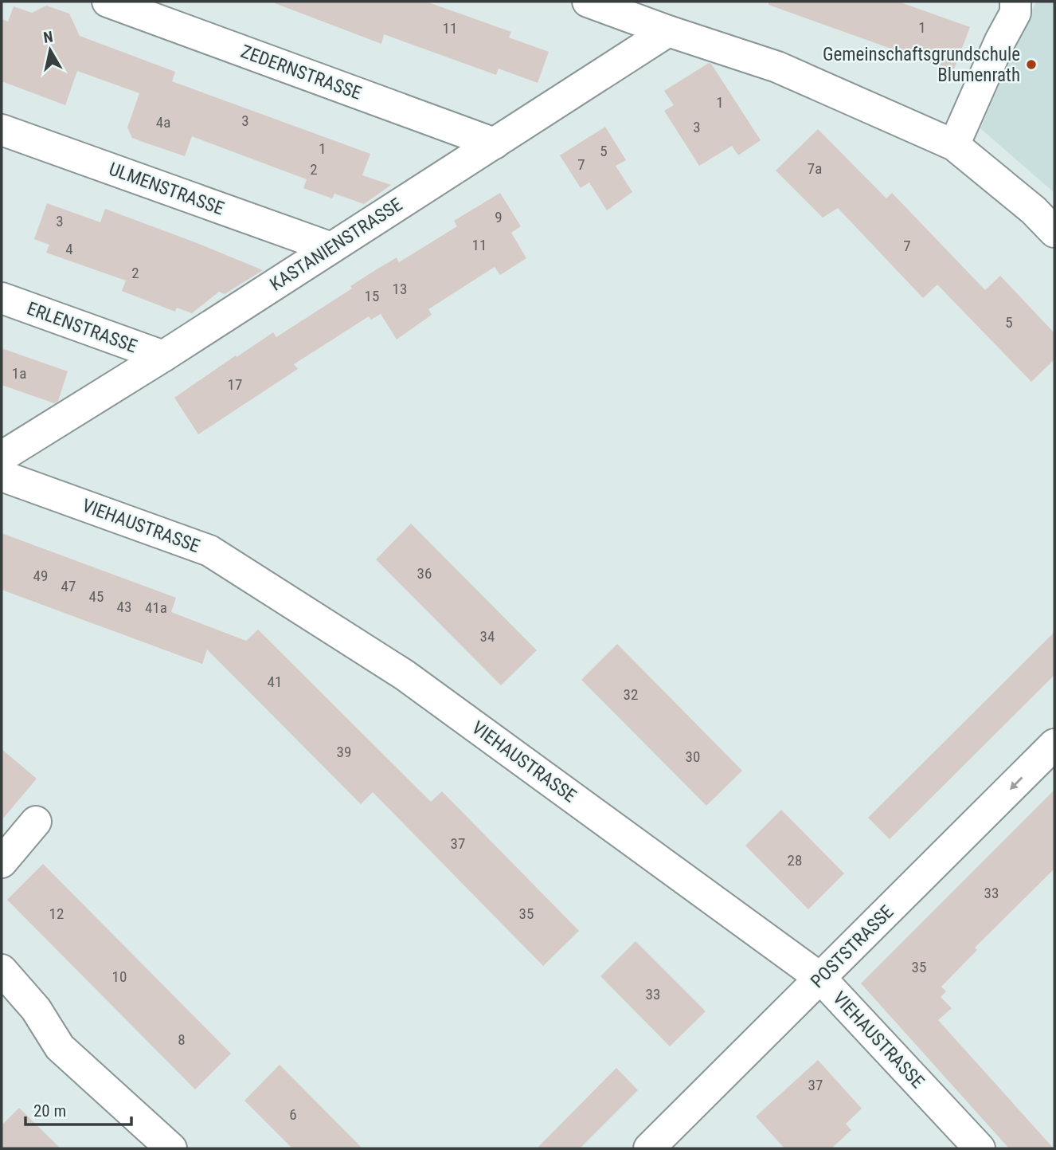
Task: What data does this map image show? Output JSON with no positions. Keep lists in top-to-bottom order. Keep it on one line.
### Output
{"streets":{"street":["ZEDERNSTRASSE","ULMENSTRASSE","KASTANIENSTRASSE","ERLENSTRASSE","VIEHAUSTRASSE","POSTSTRASSE"]},"crossings":[["ZEDERNSTRASSE","KASTANIENSTRASSE"],["ULMENSTRASSE","KASTANIENSTRASSE"],["KASTANIENSTRASSE","ERLENSTRASSE"],["VIEHAUSTRASSE","POSTSTRASSE"]],"one_way":["POSTSTRASSE"],"places":["Gemeinschaftsgrundschule Blumenrath"],"house_numbers":["1","11","1","3","4a","3","1","5","7","7a","2","9","3","11","7","4","2","13","15","5","1a","17","36","49","47","45","43","41a","34","41","32","39","30","37","28","33","12","35","35","10","33","8","37","6"],"scale_bar":"20 m","north":"top"}
